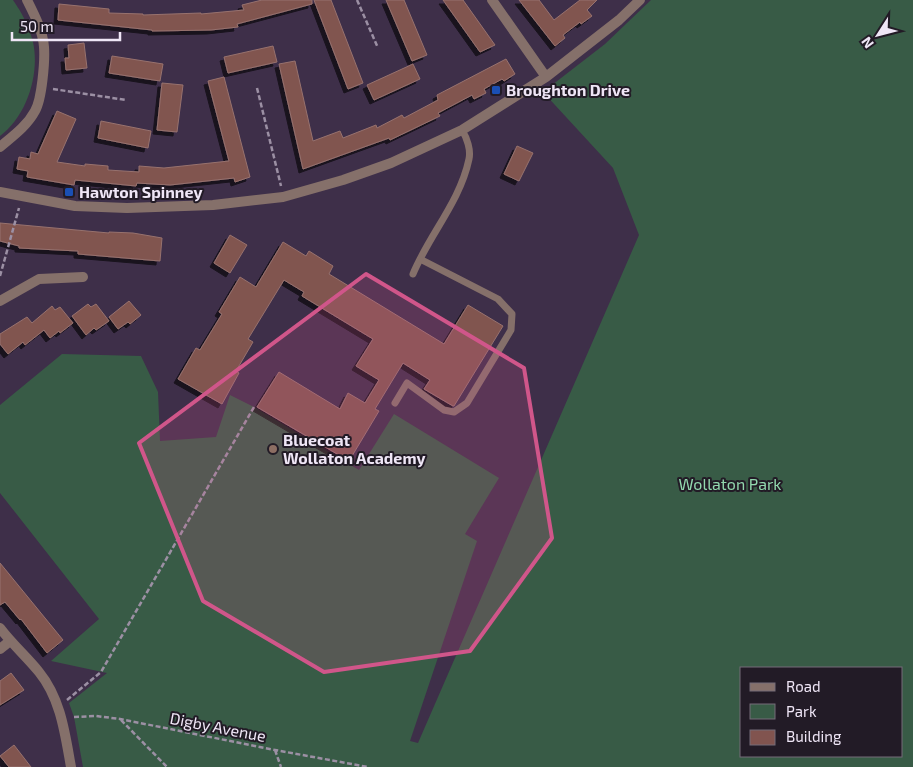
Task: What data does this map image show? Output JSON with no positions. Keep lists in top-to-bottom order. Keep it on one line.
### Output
{"streets":{"path":["Digby Avenue"]},"parks":["Wollaton Park"],"places":{"transit":["Broughton Drive","Hawton Spinney"],"other":["Bluecoat Wollaton Academy"]},"legend":["Road","Park","Building"],"scale_bar":"50 m","north":"bottom left"}
